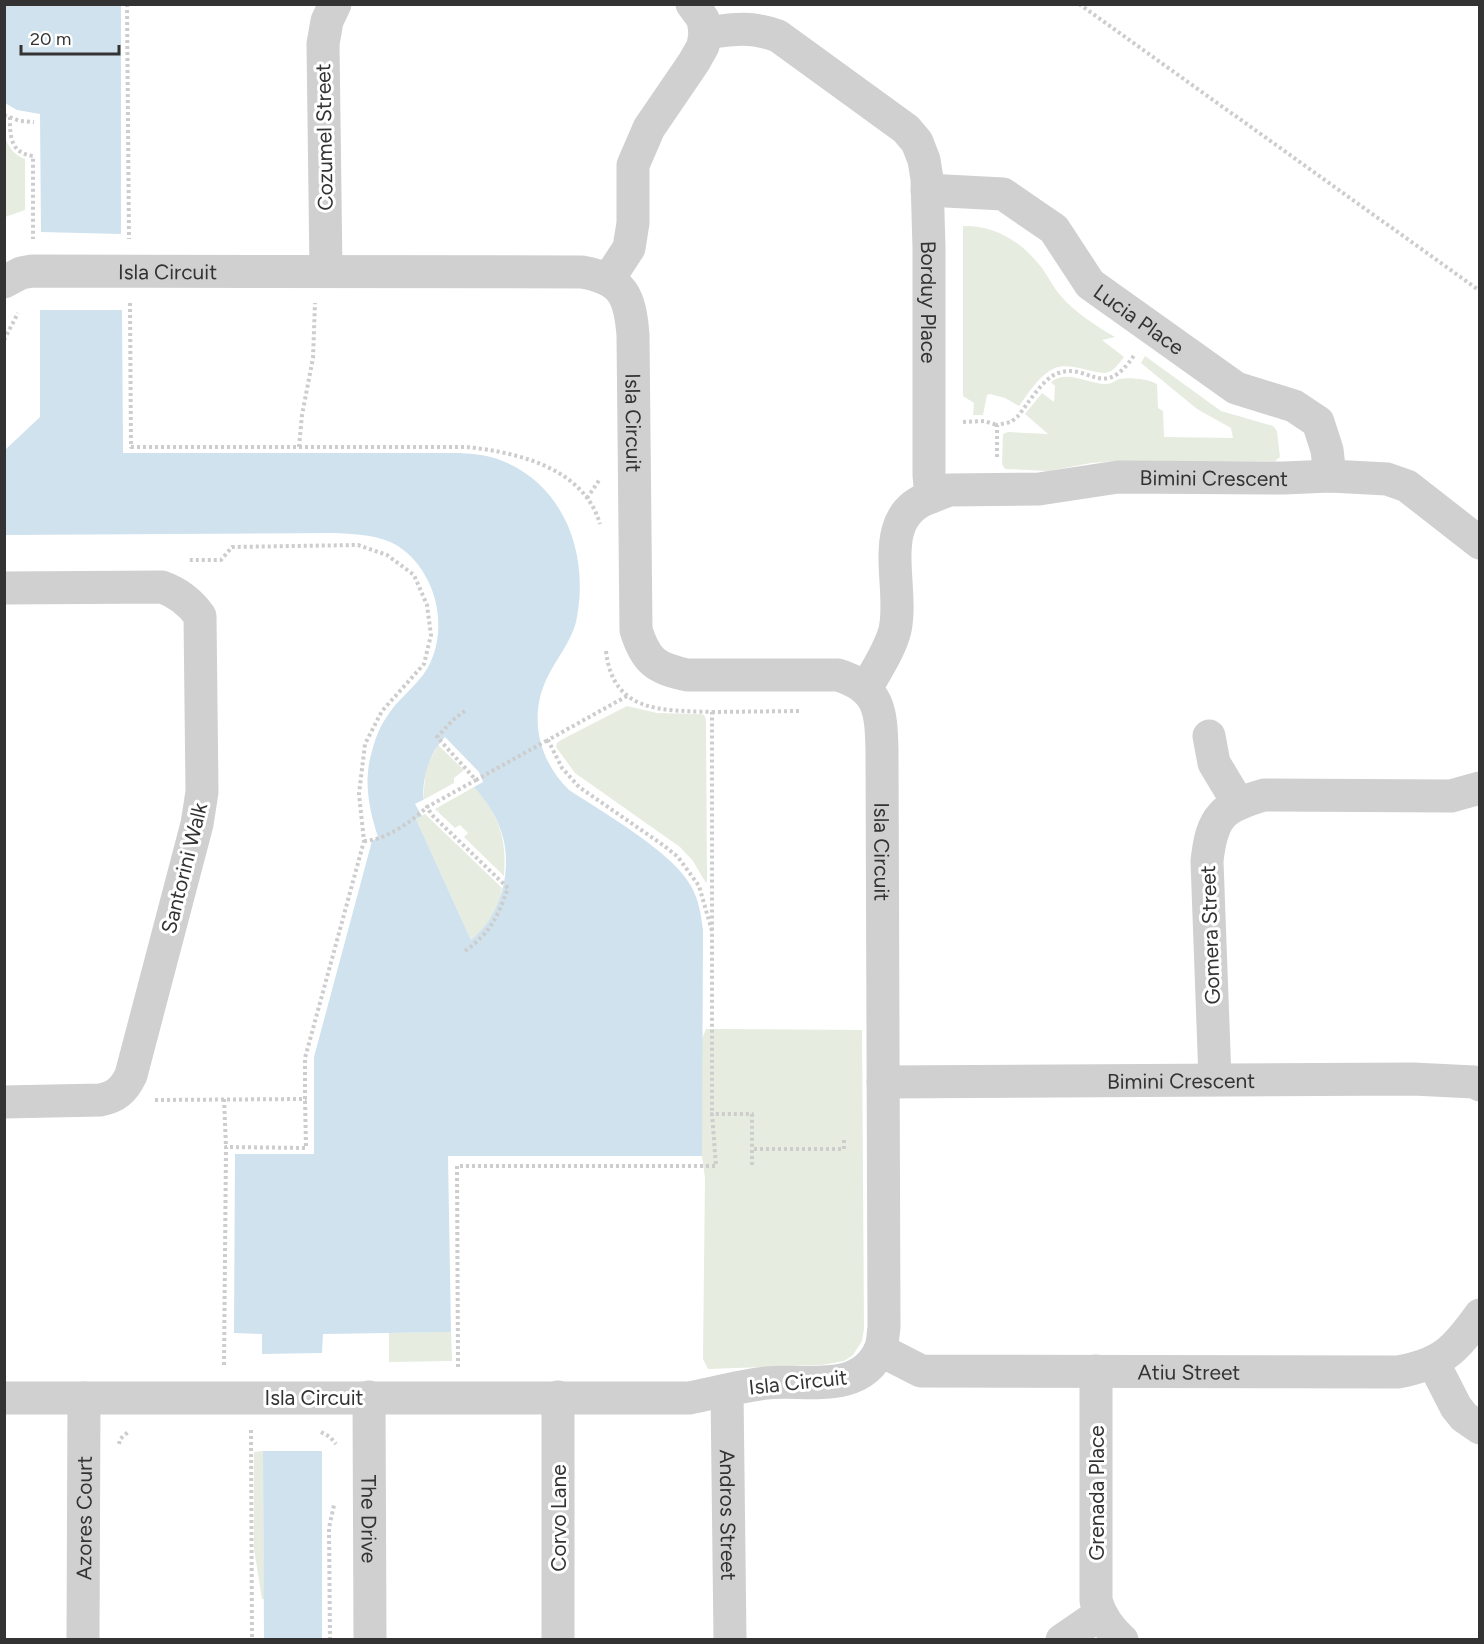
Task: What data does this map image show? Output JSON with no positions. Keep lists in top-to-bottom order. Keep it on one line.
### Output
{"streets":{"street":["Cozumel Street","Isla Circuit","Borduy Place","Lucia Place","Bimini Crescent","Santorini Walk","Gomera Street","Atiu Street","Grenada Place","Andros Street","The Drive","Corvo Lane","Azores Court"]},"crossings":[["Cozumel Street","Isla Circuit"],["Isla Circuit","Bimini Crescent"],["Isla Circuit","Atiu Street"],["Isla Circuit","Andros Street"],["Isla Circuit","The Drive"],["Isla Circuit","Corvo Lane"],["Isla Circuit","Azores Court"],["Borduy Place","Lucia Place"],["Borduy Place","Bimini Crescent"],["Lucia Place","Bimini Crescent"],["Bimini Crescent","Gomera Street"],["Atiu Street","Grenada Place"]],"scale_bar":"20 m"}
